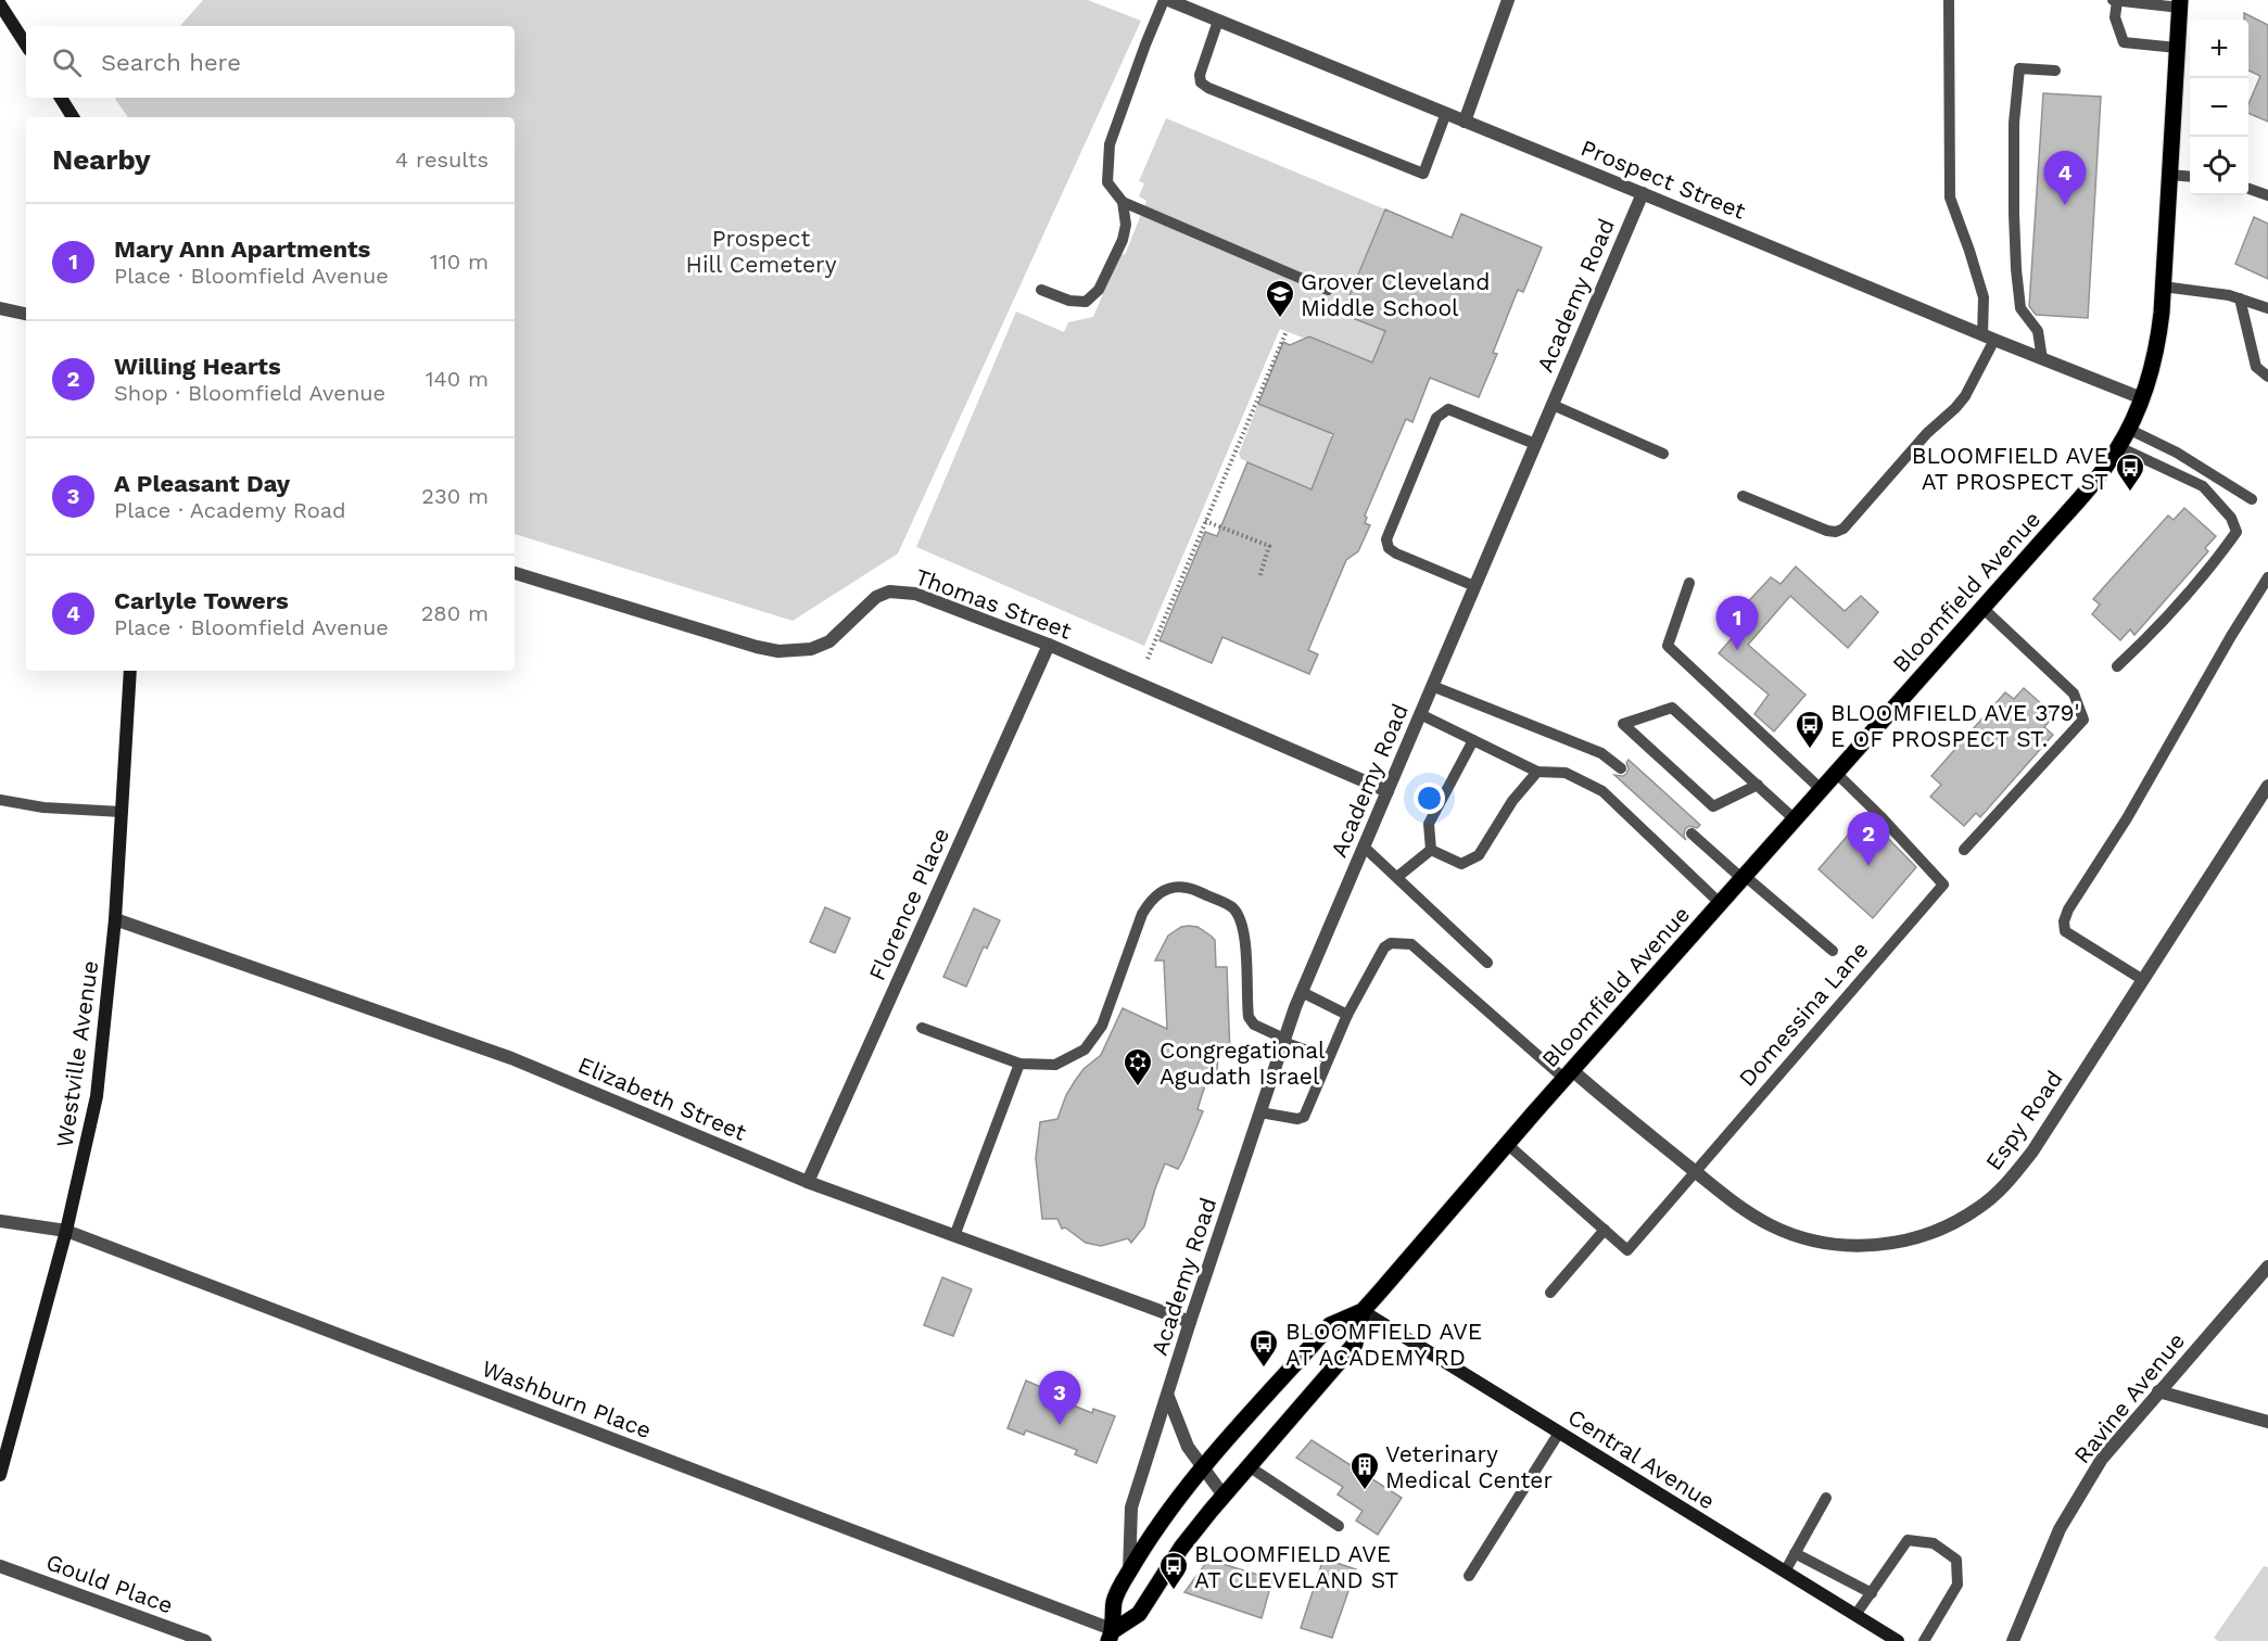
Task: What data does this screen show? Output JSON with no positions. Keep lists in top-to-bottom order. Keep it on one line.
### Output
{"streets":{"main road":["Bloomfield Avenue"],"street":["Prospect Street","Academy Road","Thomas Street","Florence Place","Westville Avenue","Elizabeth Street","Espy Road","Ravine Avenue","Washburn Place","Central Avenue","Gould Place"],"lane":["Domessina Lane"]},"crossings":[["Prospect Street","Academy Road"],["Prospect Street","Bloomfield Avenue"],["Academy Road","Bloomfield Avenue"],["Academy Road","Thomas Street"],["Academy Road","Elizabeth Street"],["Bloomfield Avenue","Domessina Lane"],["Bloomfield Avenue","Espy Road"],["Bloomfield Avenue","Washburn Place"],["Bloomfield Avenue","Central Avenue"],["Thomas Street","Florence Place"],["Florence Place","Elizabeth Street"],["Domessina Lane","Espy Road"],["Westville Avenue","Elizabeth Street"],["Westville Avenue","Washburn Place"]],"parks":["Prospect Hill Cemetery"],"places":{"school or university":["Grover Cleveland Middle School"],"bus stop":["BLOOMFIELD AVE AT PROSPECT ST","BLOOMFIELD AVE 379' E OF PROSPECT ST.","BLOOMFIELD AVE AT ACADEMY RD","BLOOMFIELD AVE AT CLEVELAND ST"],"synagogue":["Congregational Agudath Israel"],"building":["Veterinary Medical Center"]},"page":{"map_buttons":["+","−"],"search":"Search here","heading":["Nearby","4 results"],"pins":["4","1","2","3"],"list":[{"mark":"1","name":"Mary Ann Apartments","note":"Place · Bloomfield Avenue","value":"110 m"},{"mark":"2","name":"Willing Hearts","note":"Shop · Bloomfield Avenue","value":"140 m"},{"mark":"3","name":"A Pleasant Day","note":"Place · Academy Road","value":"230 m"},{"mark":"4","name":"Carlyle Towers","note":"Place · Bloomfield Avenue","value":"280 m"}]}}
